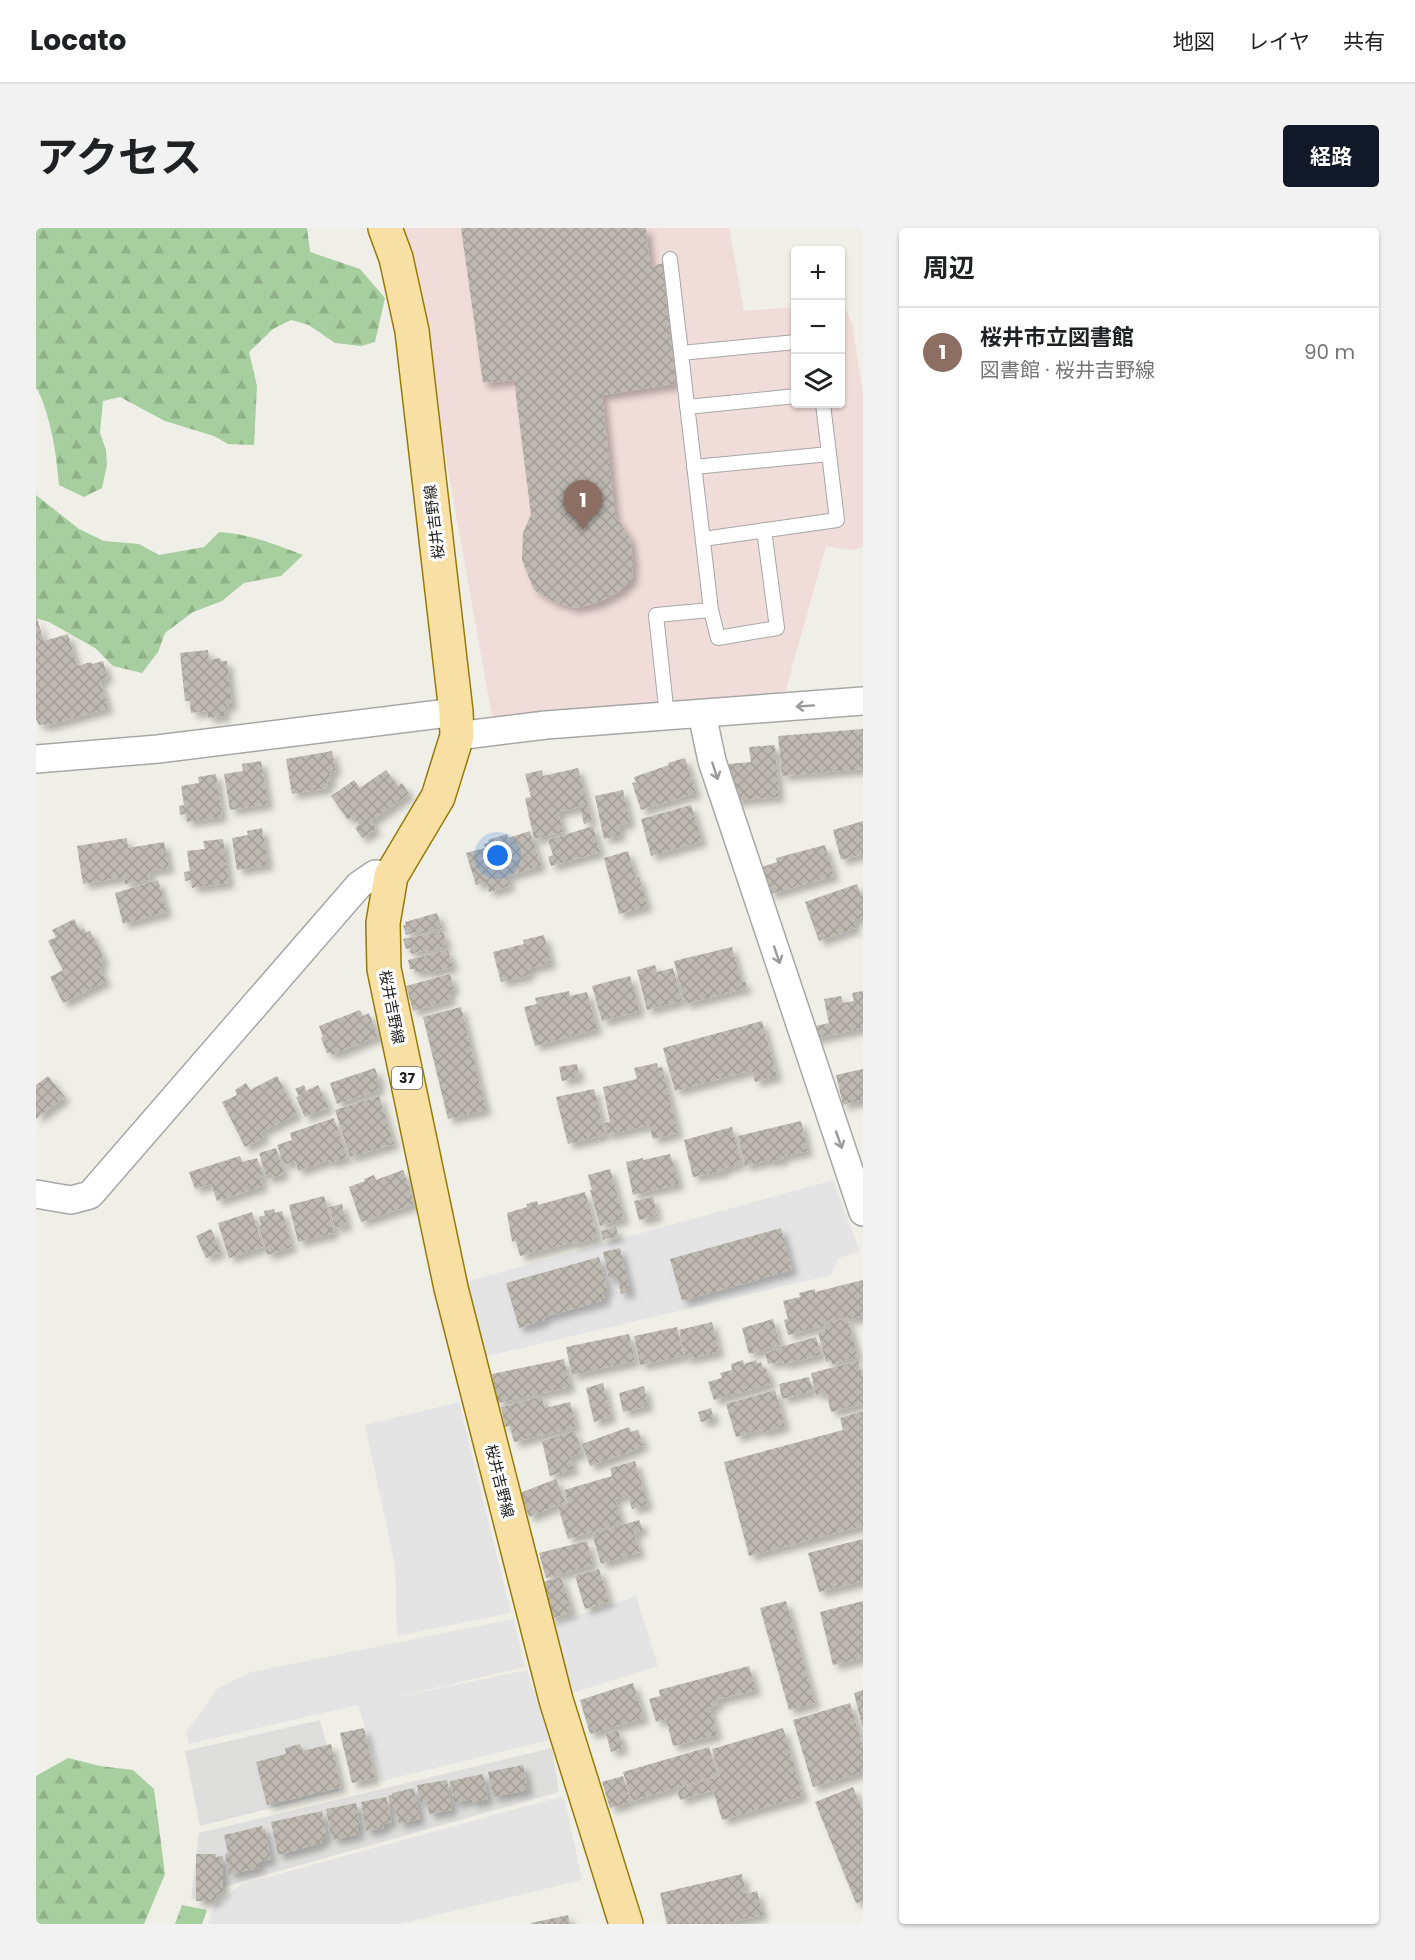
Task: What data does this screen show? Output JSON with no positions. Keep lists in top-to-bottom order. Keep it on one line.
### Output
{"streets":{"main road":["桜井吉野線","37"]},"page":{"header":"Locato","nav":["地図","レイヤ","共有"],"title":"アクセス","buttons":"経路","heading":"周辺","map_buttons":["+","−"],"list":[{"mark":"1","name":"桜井市立図書館","note":"図書館 · 桜井吉野線","value":"90 m"}],"pins":"1"}}
